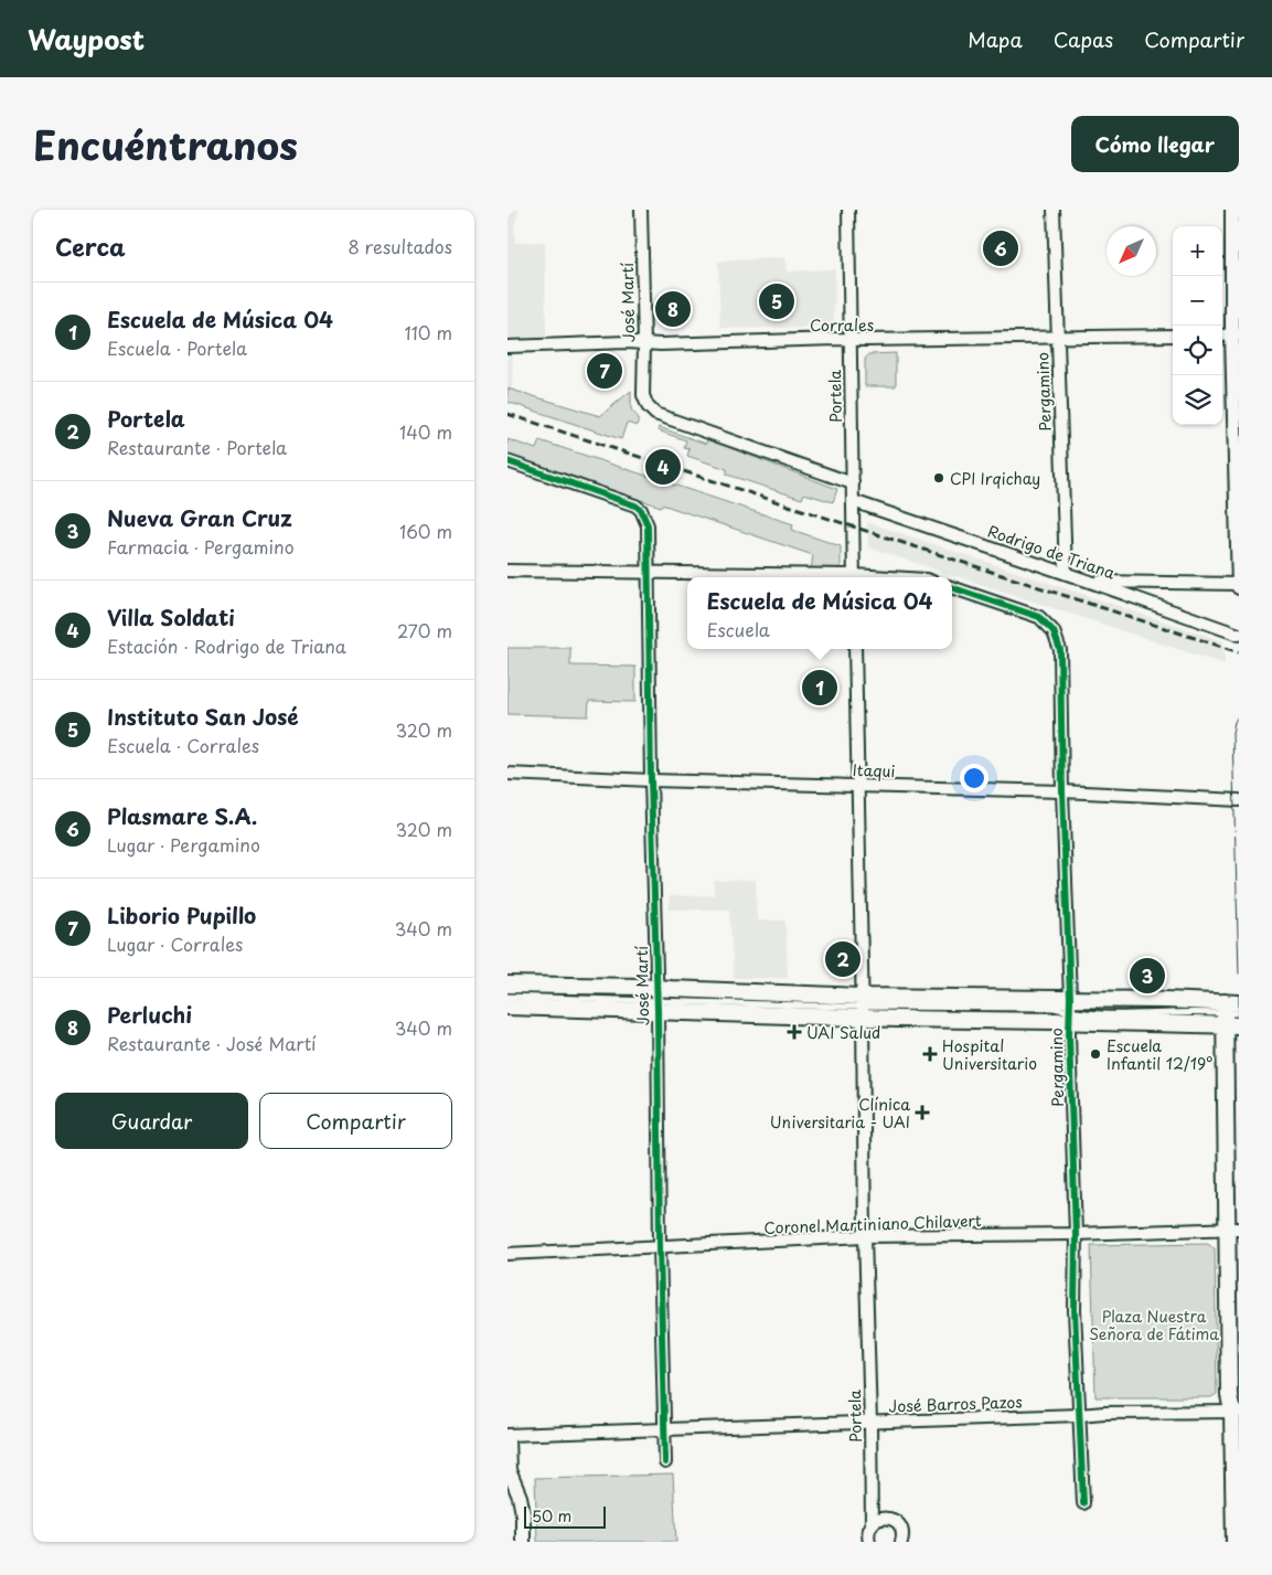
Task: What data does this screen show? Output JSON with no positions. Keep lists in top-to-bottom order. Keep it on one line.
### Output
{"streets":{"street":["José Martí","Corrales","Pergamino","Portela","Rodrigo de Triana","Itaqui","Coronel Martiniano Chilavert","José Barros Pazos"]},"crossings":[["José Martí","Corrales"],["José Martí","Portela"],["José Martí","Itaqui"],["José Martí","Coronel Martiniano Chilavert"],["José Martí","José Barros Pazos"],["Corrales","Pergamino"],["Corrales","Portela"],["Pergamino","Rodrigo de Triana"],["Pergamino","Itaqui"],["Pergamino","Coronel Martiniano Chilavert"],["Pergamino","José Barros Pazos"],["Portela","Rodrigo de Triana"],["Portela","Itaqui"],["Portela","Coronel Martiniano Chilavert"],["Portela","José Barros Pazos"]],"parks":["Plaza Nuestra Señora de Fátima"],"places":{"other":["CPI Irqichay","Escuela Infantil 12/19°"],"health":["UAI Salud","Hospital Universitario","Clínica Universitaria - UAI"]},"scale_bar":"50 m","north":"bottom left","page":{"header":"Waypost","nav":["Mapa","Capas","Compartir"],"title":"Encuéntranos","buttons":["Cómo llegar",["Guardar","Compartir"]],"heading":["Cerca","8 resultados"],"map_buttons":["+","−"],"pins":["6","5","8","7","4","1","2","3"],"list":[{"mark":"1","name":"Escuela de Música 04","note":"Escuela · Portela","value":"110 m"},{"mark":"2","name":"Portela","note":"Restaurante · Portela","value":"140 m"},{"mark":"3","name":"Nueva Gran Cruz","note":"Farmacia · Pergamino","value":"160 m"},{"mark":"4","name":"Villa Soldati","note":"Estación · Rodrigo de Triana","value":"270 m"},{"mark":"5","name":"Instituto San José","note":"Escuela · Corrales","value":"320 m"},{"mark":"6","name":"Plasmare S.A.","note":"Lugar · Pergamino","value":"320 m"},{"mark":"7","name":"Liborio Pupillo","note":"Lugar · Corrales","value":"340 m"},{"mark":"8","name":"Perluchi","note":"Restaurante · José Martí","value":"340 m"}],"popup":["Escuela de Música 04","Escuela"],"scale":"50 m"}}
